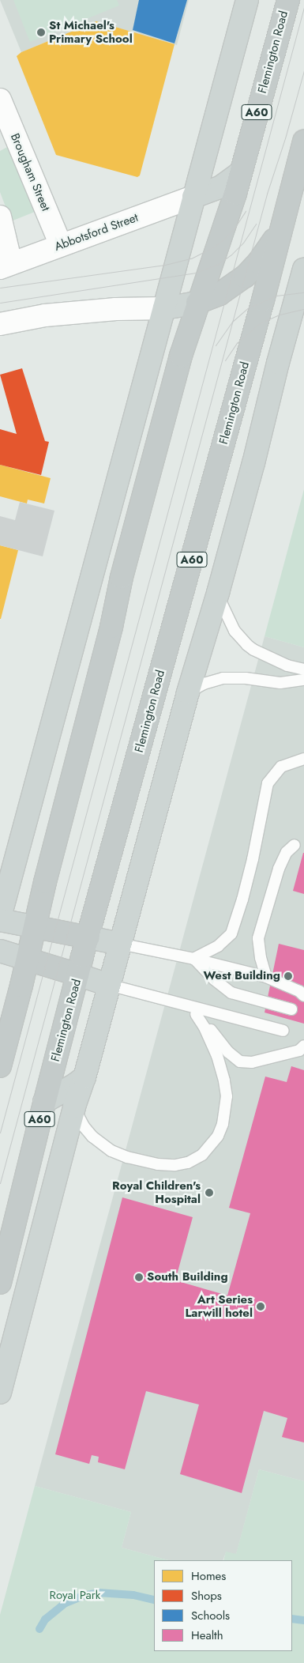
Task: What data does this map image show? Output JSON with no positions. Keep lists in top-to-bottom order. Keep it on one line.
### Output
{"streets":{"highway":["Flemington Road","A60"],"street":["Brougham Street","Abbotsford Street"]},"crossings":[["Brougham Street","Abbotsford Street"]],"parks":["Royal Park"],"places":["St Michael's Primary School","West Building","Royal Children's Hospital","South Building","Art Series Larwill hotel"],"legend":["Homes","Shops","Schools","Health"]}
